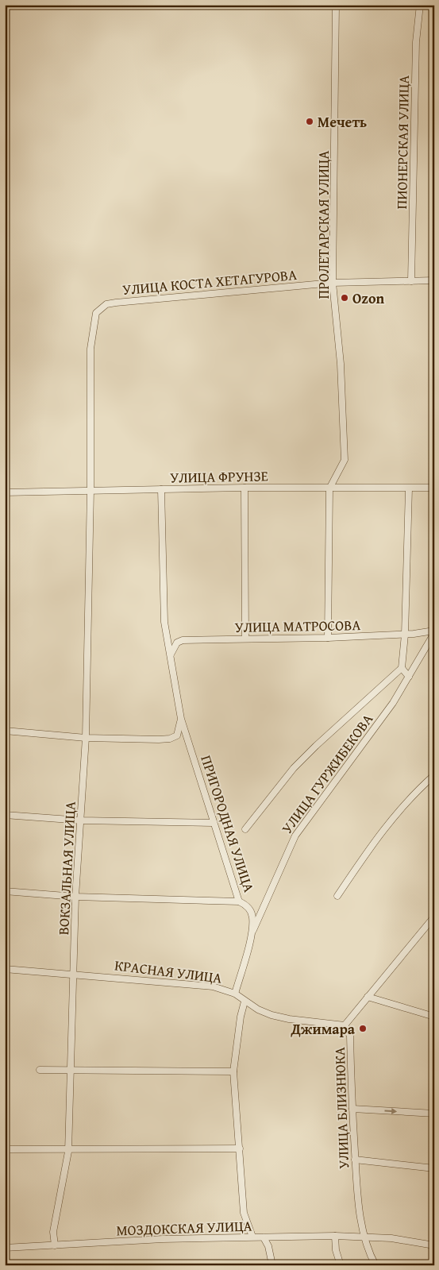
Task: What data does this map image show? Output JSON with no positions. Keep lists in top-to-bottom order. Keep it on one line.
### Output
{"streets":{"street":["ПИОНЕРСКАЯ УЛИЦА","ПРОЛЕТАРСКАЯ УЛИЦА","УЛИЦА КОСТА ХЕТАГУРОВА","УЛИЦА ФРУНЗЕ","УЛИЦА МАТРОСОВА","УЛИЦА ГУРЖИБЕКОВА","ПРИГОРОДНАЯ УЛИЦА","ВОКЗАЛЬНАЯ УЛИЦА","КРАСНАЯ УЛИЦА","УЛИЦА БЛИЗНЮКА","МОЗДОКСКАЯ УЛИЦА"]},"crossings":[["ПИОНЕРСКАЯ УЛИЦА","УЛИЦА КОСТА ХЕТАГУРОВА"],["ПРОЛЕТАРСКАЯ УЛИЦА","УЛИЦА КОСТА ХЕТАГУРОВА"],["ПРОЛЕТАРСКАЯ УЛИЦА","УЛИЦА ФРУНЗЕ"],["УЛИЦА КОСТА ХЕТАГУРОВА","ВОКЗАЛЬНАЯ УЛИЦА"],["УЛИЦА ФРУНЗЕ","ПРИГОРОДНАЯ УЛИЦА"],["УЛИЦА ФРУНЗЕ","ВОКЗАЛЬНАЯ УЛИЦА"],["УЛИЦА МАТРОСОВА","УЛИЦА ГУРЖИБЕКОВА"],["УЛИЦА МАТРОСОВА","ПРИГОРОДНАЯ УЛИЦА"],["УЛИЦА ГУРЖИБЕКОВА","ПРИГОРОДНАЯ УЛИЦА"],["ПРИГОРОДНАЯ УЛИЦА","КРАСНАЯ УЛИЦА"],["ВОКЗАЛЬНАЯ УЛИЦА","КРАСНАЯ УЛИЦА"],["ВОКЗАЛЬНАЯ УЛИЦА","МОЗДОКСКАЯ УЛИЦА"],["КРАСНАЯ УЛИЦА","УЛИЦА БЛИЗНЮКА"],["УЛИЦА БЛИЗНЮКА","МОЗДОКСКАЯ УЛИЦА"]],"places":["Мечеть","Ozon","Джимара"]}
